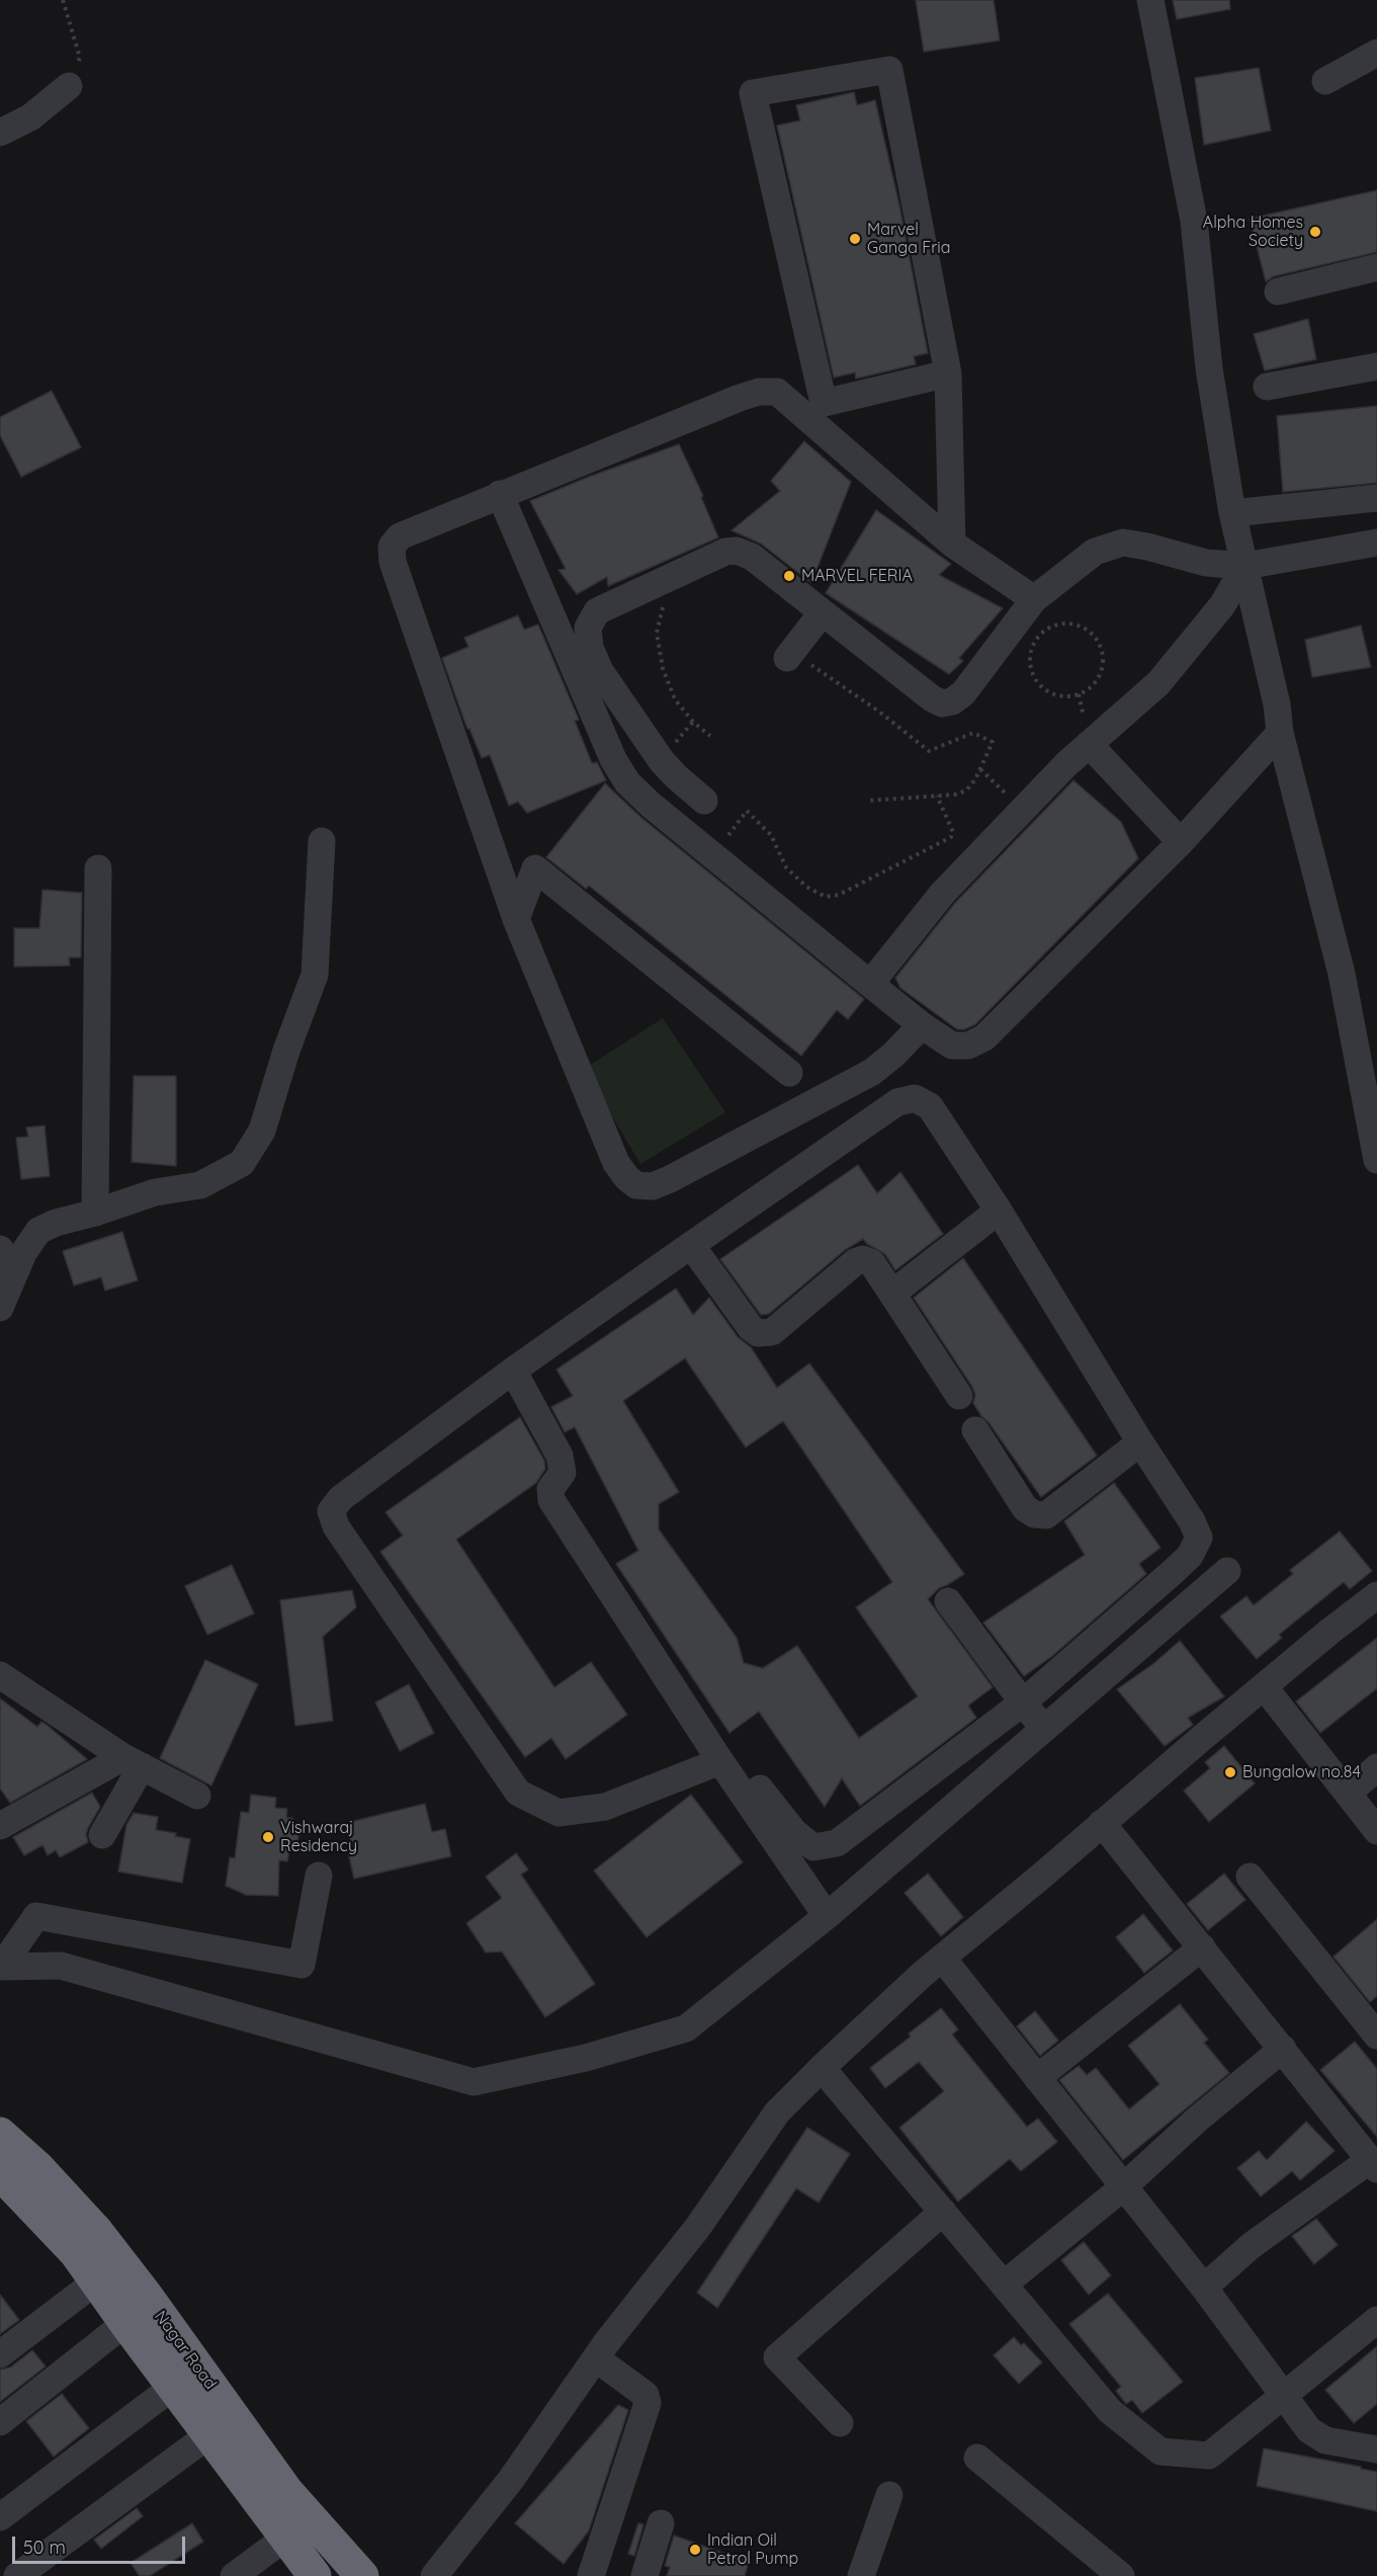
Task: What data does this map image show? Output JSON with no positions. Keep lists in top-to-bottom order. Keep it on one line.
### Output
{"streets":{"highway":["Nagar Road"]},"places":["Alpha Homes Society","Marvel Ganga Fria","MARVEL FERIA","Bungalow no.84","Vishwaraj Residency","Indian Oil Petrol Pump"],"scale_bar":"50 m"}
